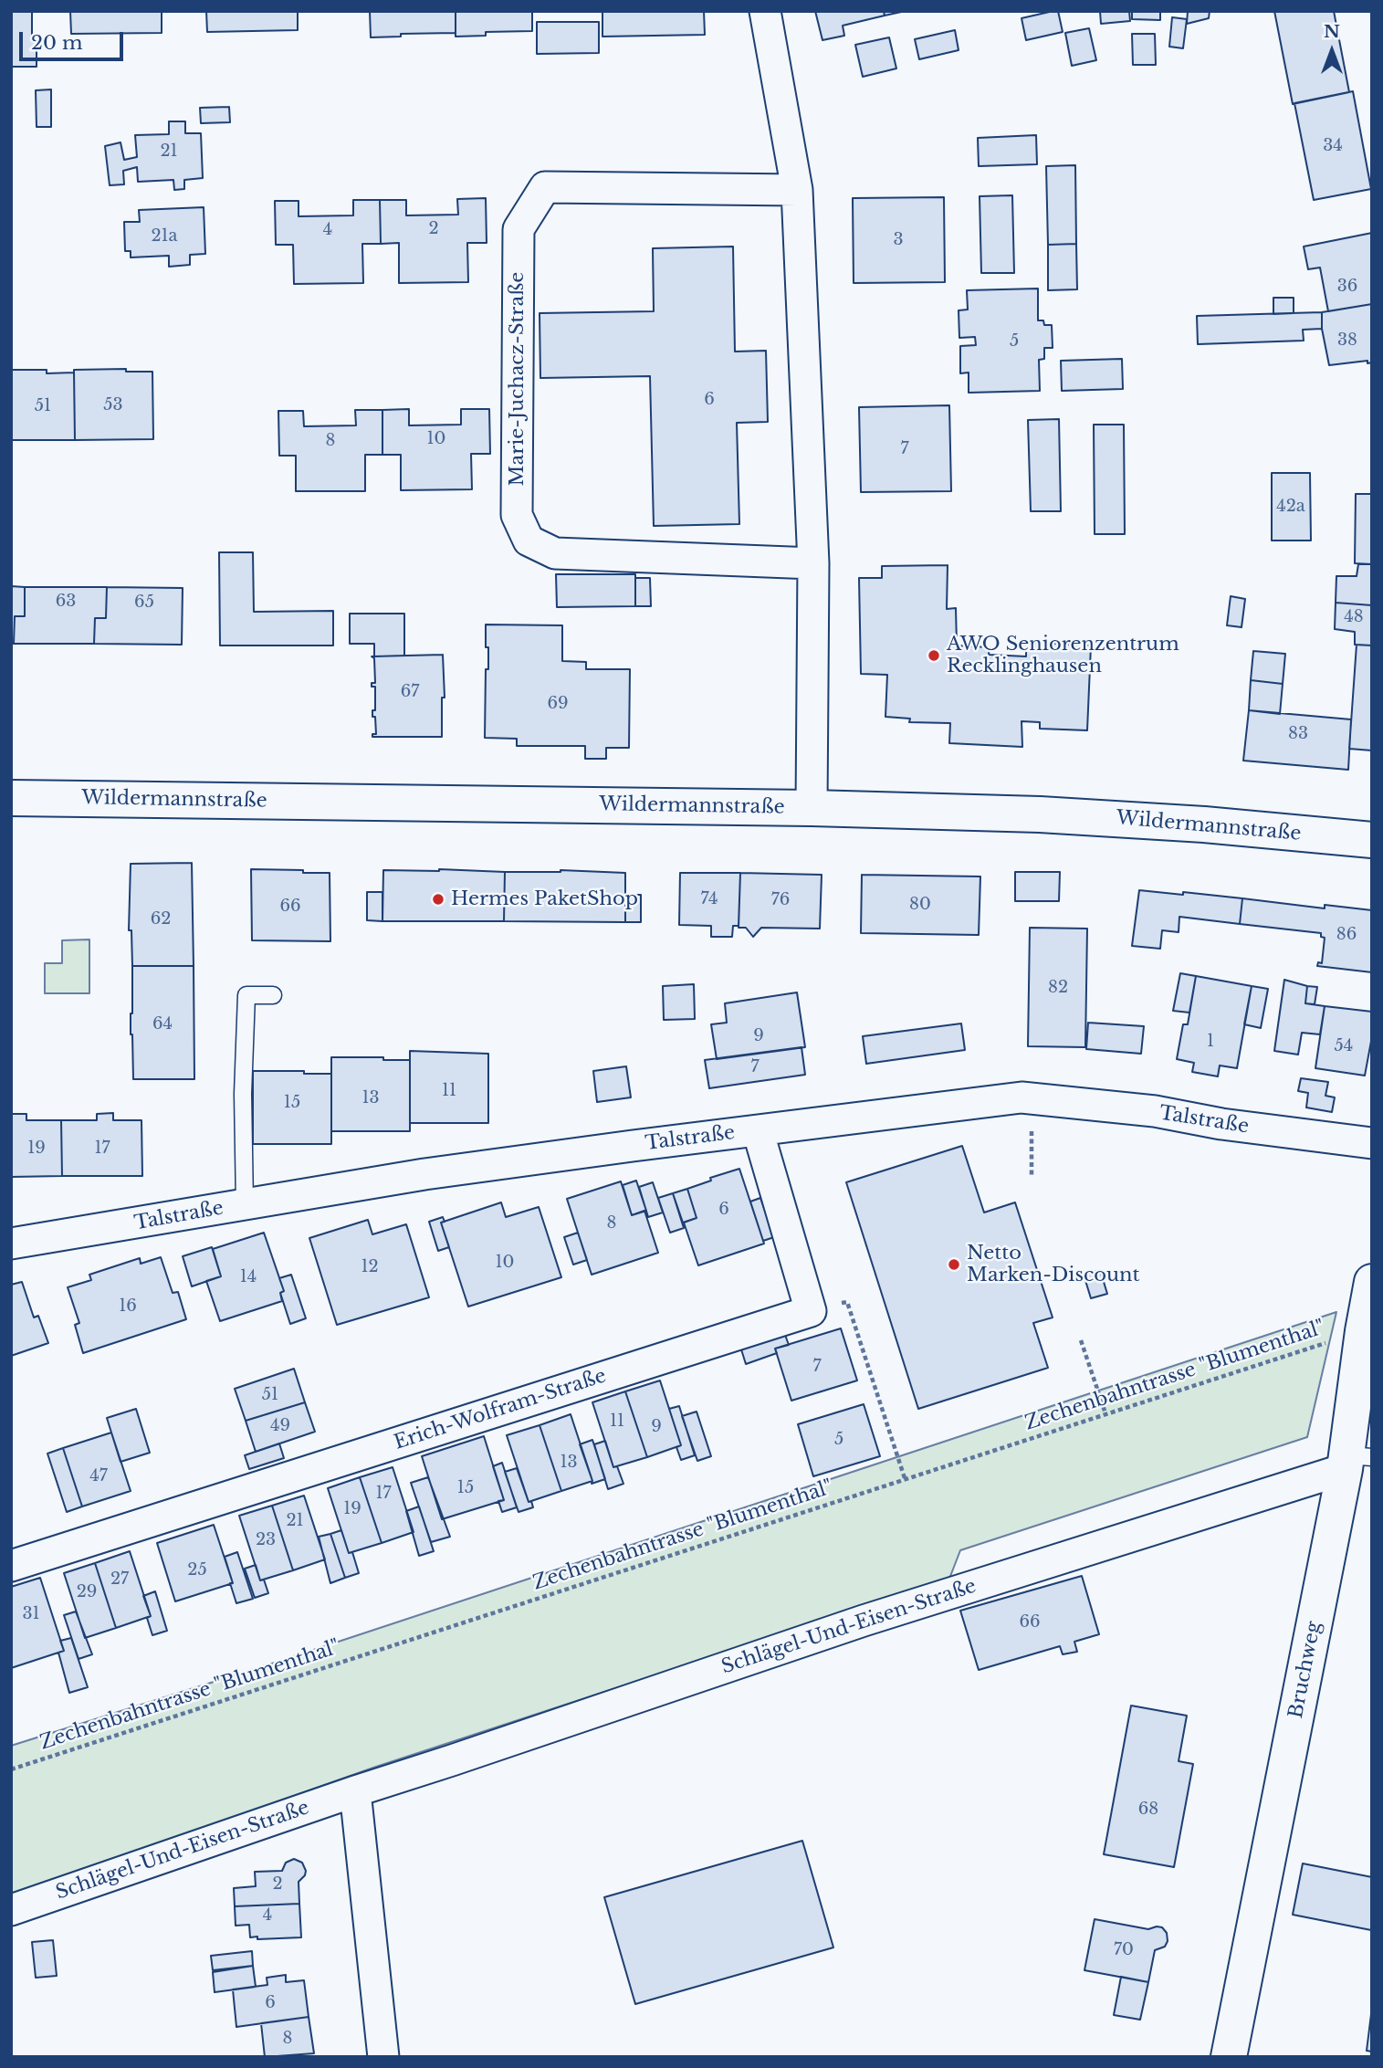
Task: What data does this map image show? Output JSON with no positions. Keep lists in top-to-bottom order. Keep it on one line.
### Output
{"streets":{"street":["Marie-Juchacz-Straße","Wildermannstraße","Talstraße","Erich-Wolfram-Straße","Schlägel-Und-Eisen-Straße","Bruchweg"],"path":["Zechenbahntrasse \"Blumenthal\""]},"crossings":[["Zechenbahntrasse \"Blumenthal\"","Bruchweg"],["Schlägel-Und-Eisen-Straße","Bruchweg"]],"places":["AWO Seniorenzentrum Recklinghausen","Hermes PaketShop","Netto Marken-Discount"],"house_numbers":["34","21","2","4","21a","3","36","38","5","6","53","51","10","8","7","42a","63","65","48","67","69","83","74","76","80","66","62","86","82","64","9","1","54","7","11","13","15","19","17","6","8","10","12","14","16","7","51","11","49","9","5","13","47","15","17","19","21","23","25","27","29","31","66","68","2","4","70","6","8"],"scale_bar":"20 m","north":"top"}
